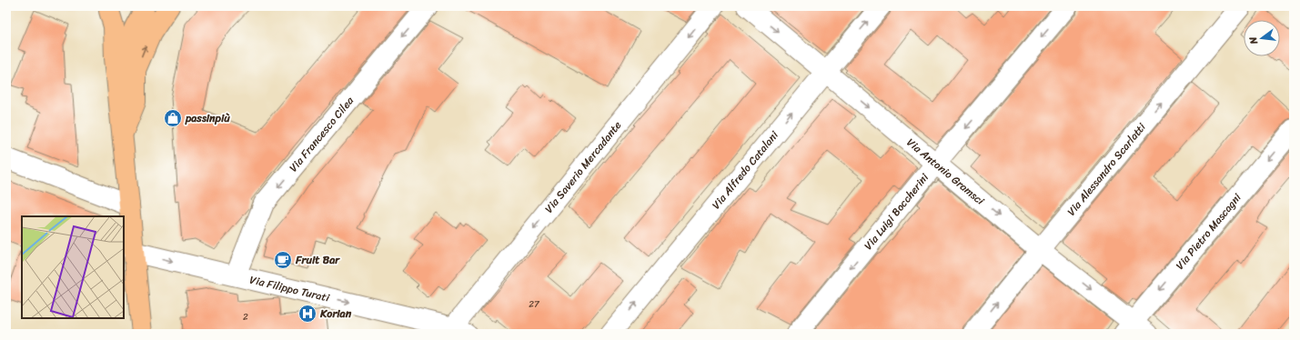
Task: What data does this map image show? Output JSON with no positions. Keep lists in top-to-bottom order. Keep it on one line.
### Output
{"streets":{"street":["Via Francesco Cilea","Via Saverio Mercadante","Via Alfredo Catalani","Via Alessandro Scarlatti","Via Antonio Gramsci","Via Luigi Boccherini","Via Pietro Mascagni","Via Filippo Turati"]},"crossings":[["Via Francesco Cilea","Via Filippo Turati"],["Via Saverio Mercadante","Via Filippo Turati"],["Via Alfredo Catalani","Via Antonio Gramsci"],["Via Alessandro Scarlatti","Via Antonio Gramsci"],["Via Antonio Gramsci","Via Luigi Boccherini"],["Via Antonio Gramsci","Via Pietro Mascagni"]],"one_way":["Via Francesco Cilea","Via Saverio Mercadante","Via Alfredo Catalani","Via Alessandro Scarlatti","Via Antonio Gramsci","Via Luigi Boccherini","Via Pietro Mascagni","Via Filippo Turati"],"places":{"shop":["passinpiù"],"cafe":["Fruit Bar"],"hospital":["Korian"]},"house_numbers":["27","2"],"north":"left"}
